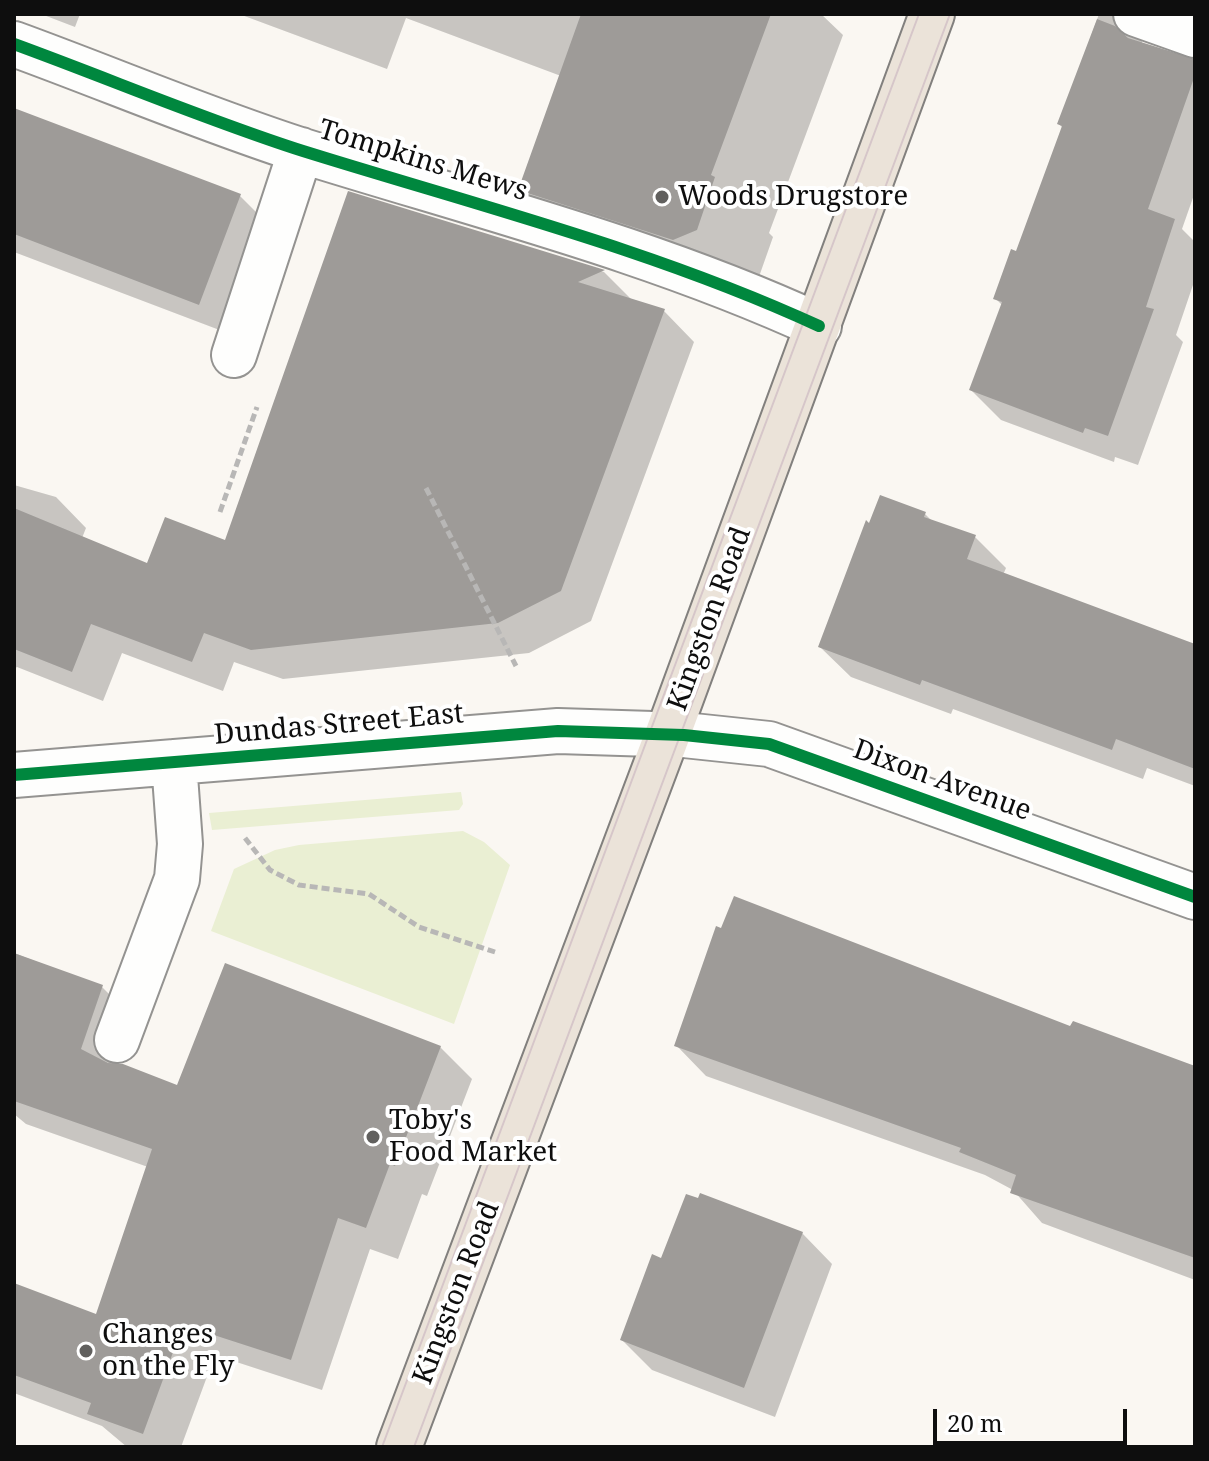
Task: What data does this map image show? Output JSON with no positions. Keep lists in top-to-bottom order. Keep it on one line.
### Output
{"streets":{"main road":["Kingston Road"],"street":["Tompkins Mews","Dundas Street East","Dixon Avenue"]},"crossings":[["Tompkins Mews","Kingston Road"],["Kingston Road","Dundas Street East"],["Kingston Road","Dixon Avenue"],["Dundas Street East","Dixon Avenue"]],"places":["Woods Drugstore","Toby's Food Market","Changes on the Fly"],"scale_bar":"20 m"}
